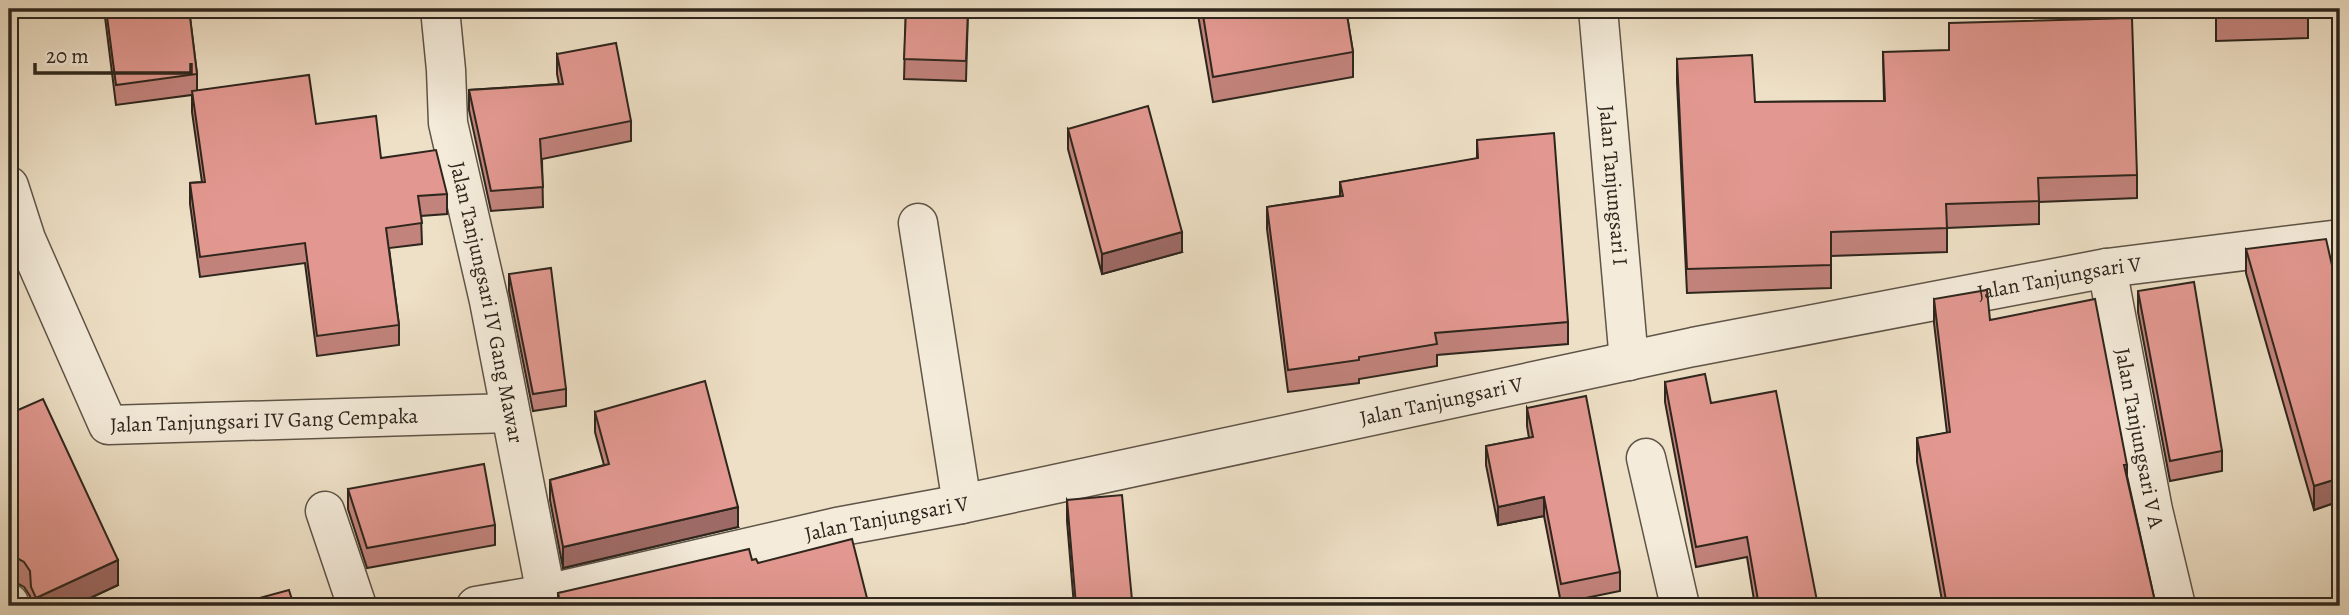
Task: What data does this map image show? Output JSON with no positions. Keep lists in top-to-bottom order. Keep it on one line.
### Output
{"streets":{"street":["Jalan Tanjungsari I","Jalan Tanjungsari V","Jalan Tanjungsari IV Gang Mawar","Jalan Tanjungsari IV Gang Cempaka","Jalan Tanjungsari V A"]},"crossings":[["Jalan Tanjungsari I","Jalan Tanjungsari V"],["Jalan Tanjungsari V","Jalan Tanjungsari IV Gang Mawar"],["Jalan Tanjungsari V","Jalan Tanjungsari V A"],["Jalan Tanjungsari IV Gang Mawar","Jalan Tanjungsari IV Gang Cempaka"]],"scale_bar":"20 m"}
